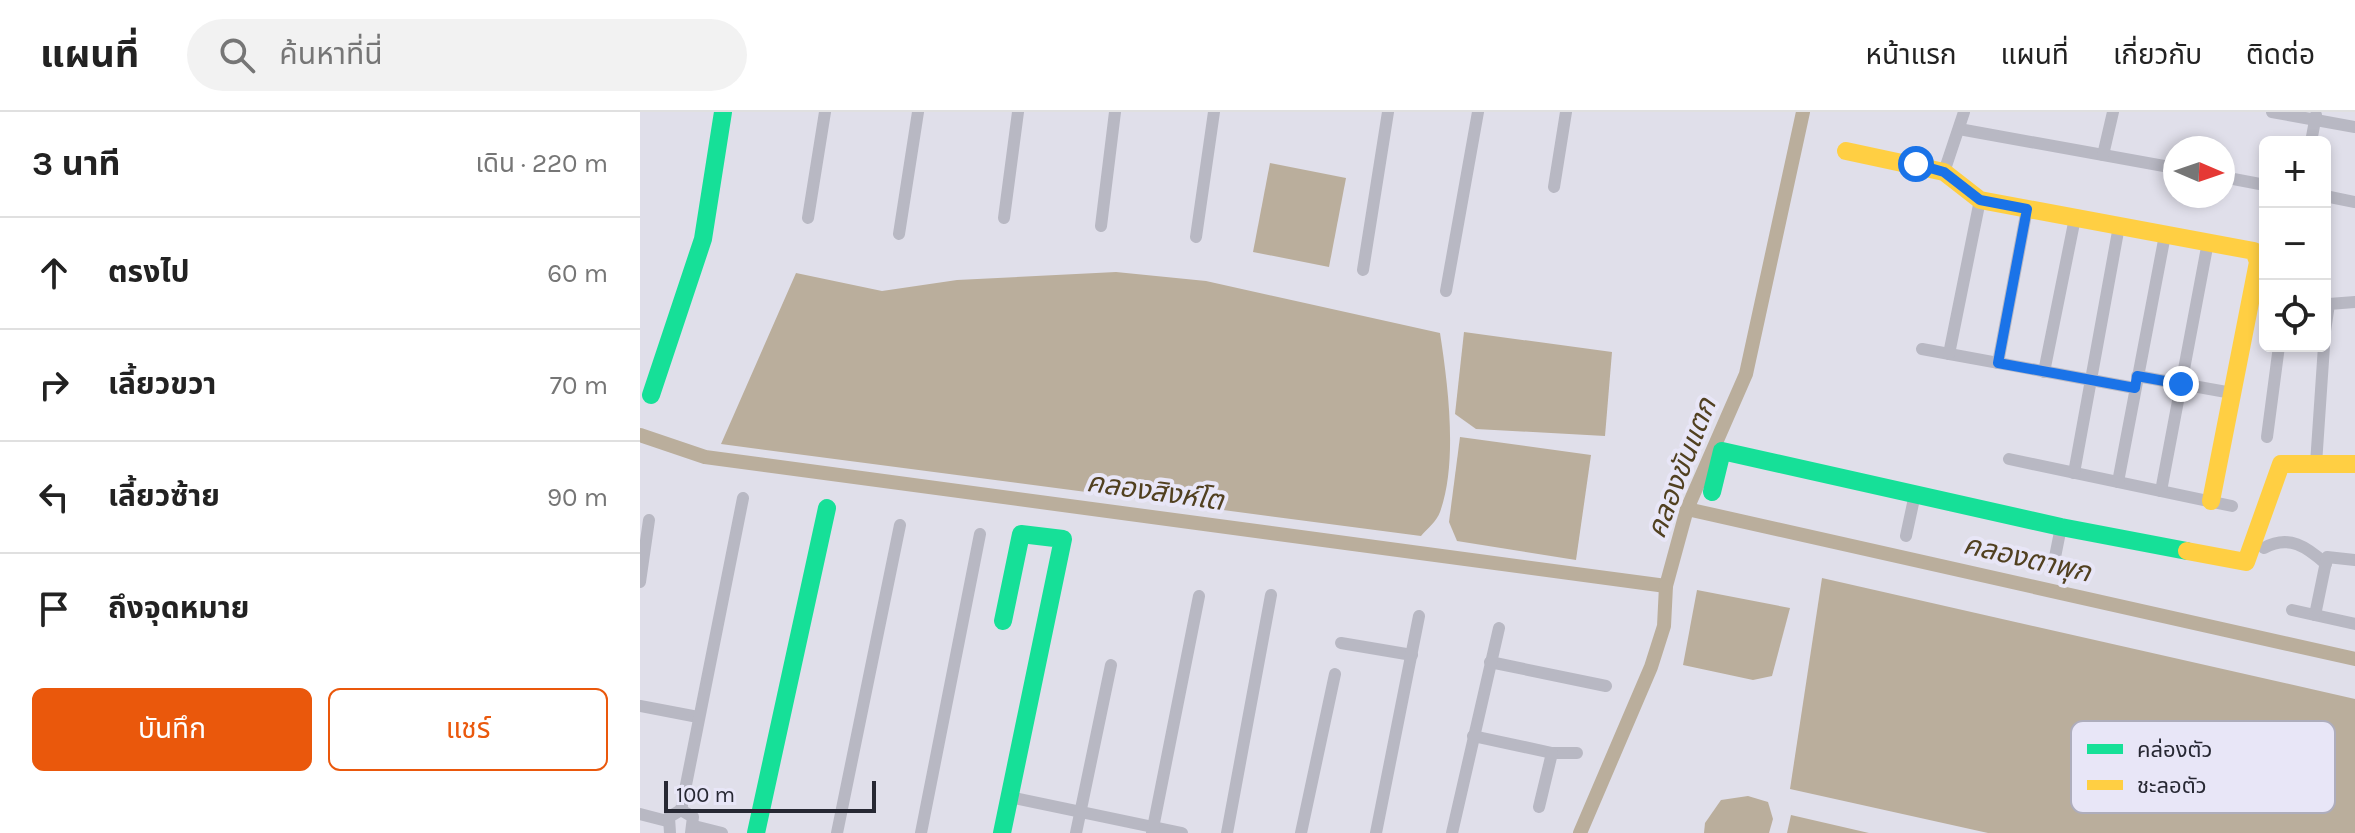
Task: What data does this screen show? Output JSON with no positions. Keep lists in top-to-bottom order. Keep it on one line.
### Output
{"water":["คลองขันแตก","คลองสิงห์โต","คลองตาพุก"],"legend":["คล่องตัว","ชะลอตัว"],"scale_bar":"100 m","north":"right","page":{"header":"แผนที่","search":"ค้นหาที่นี่","nav":["หน้าแรก","แผนที่","เกี่ยวกับ","ติดต่อ"],"heading":["3 นาที","เดิน · 220 m"],"map_buttons":["+","−"],"list":[["ตรงไป","60 m"],["เลี้ยวขวา","70 m"],["เลี้ยวซ้าย","90 m"],"ถึงจุดหมาย"],"buttons":["บันทึก","แชร์"],"scale":"100 m"}}
